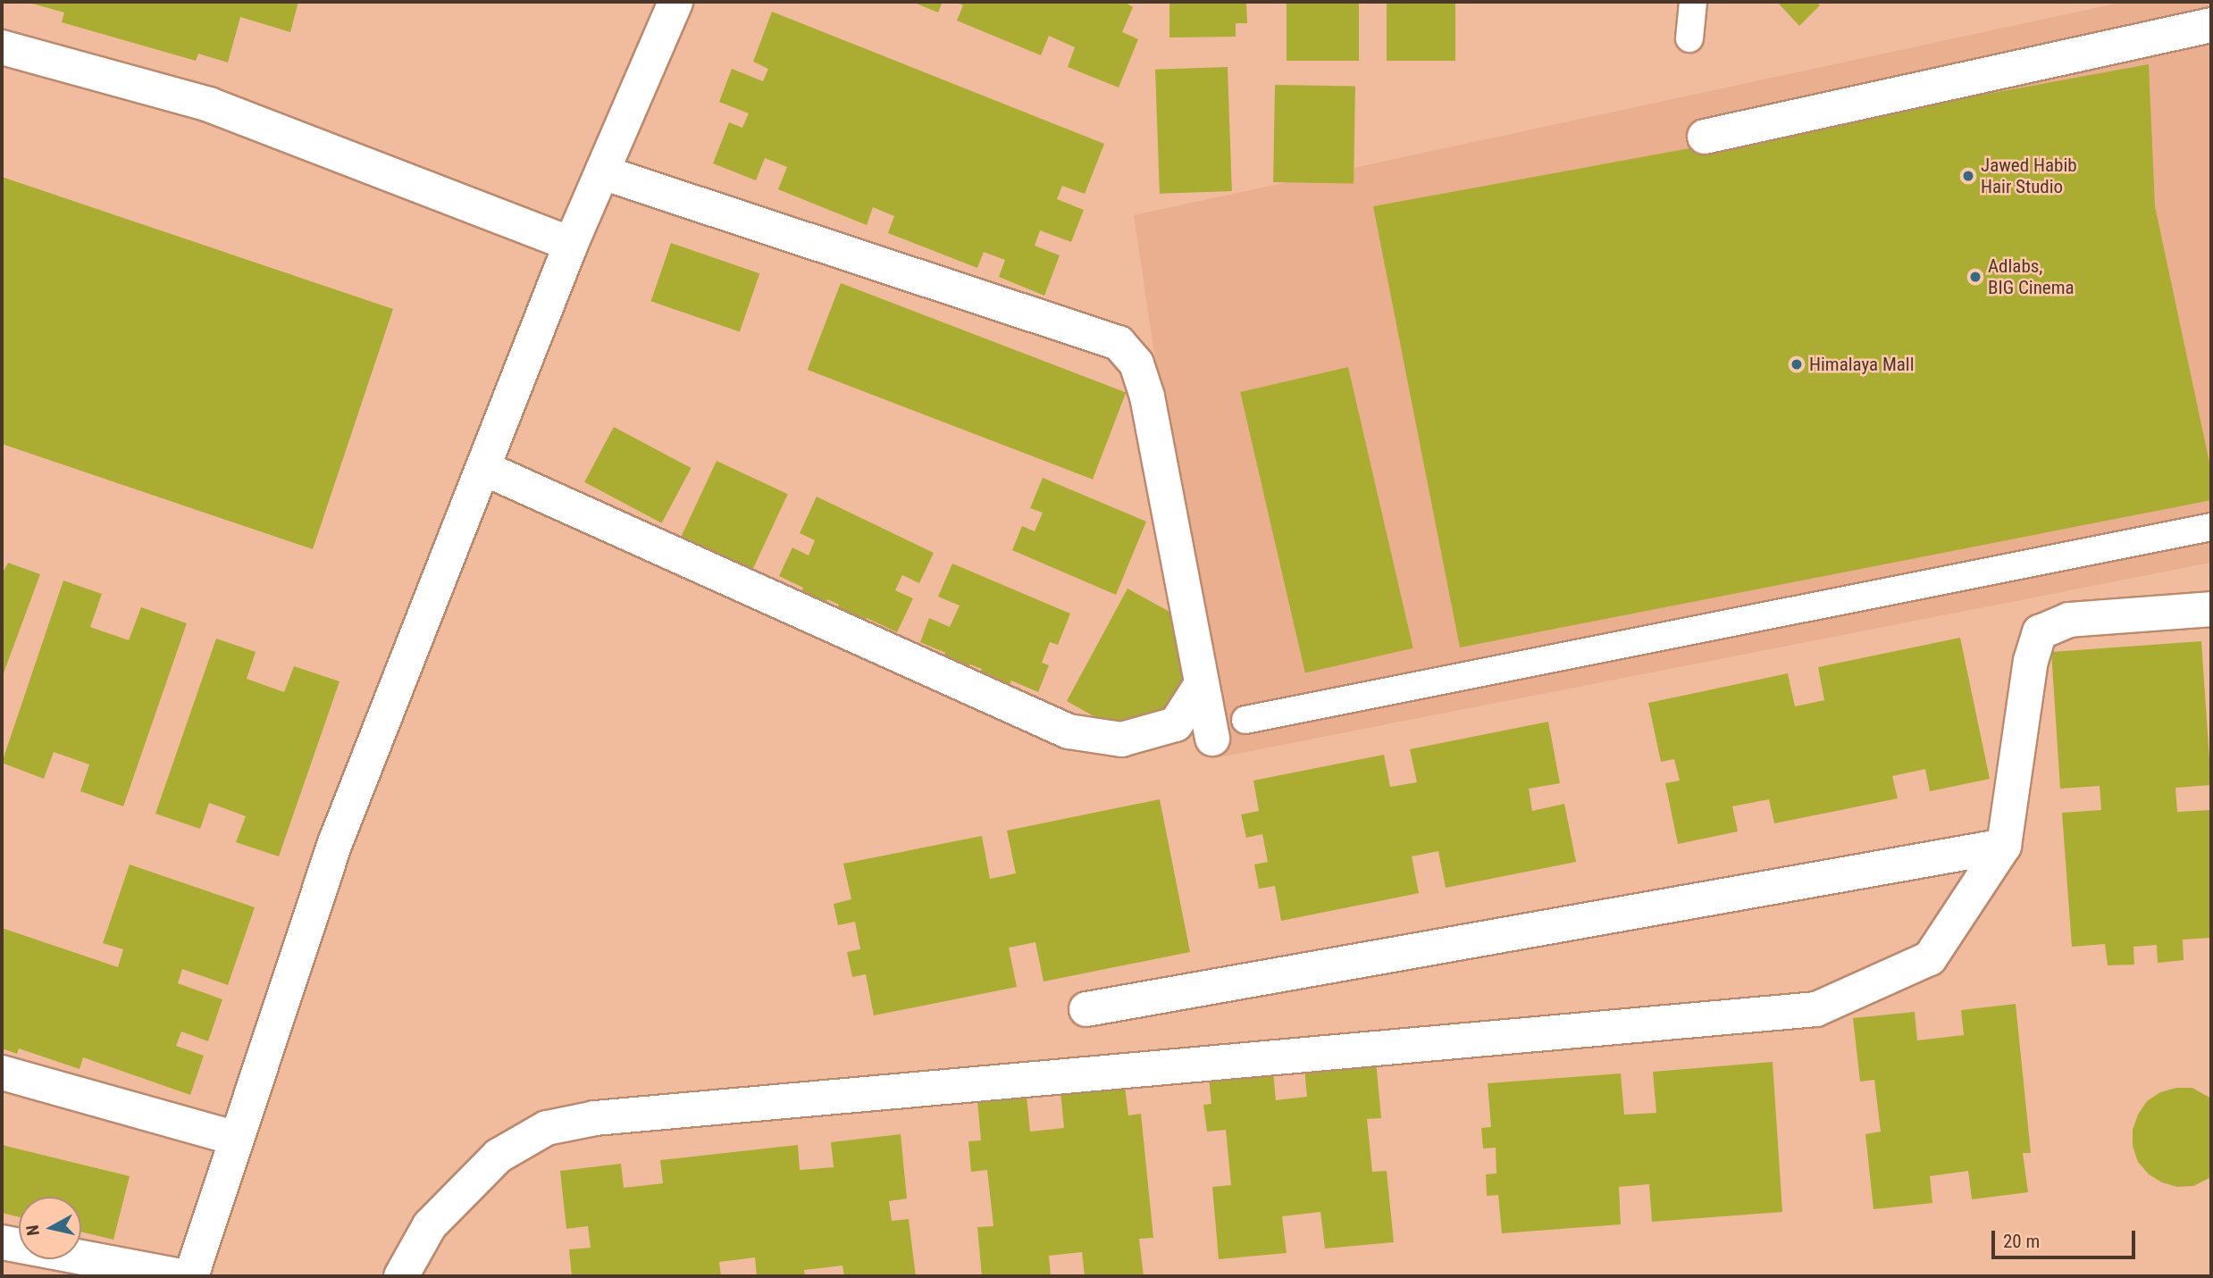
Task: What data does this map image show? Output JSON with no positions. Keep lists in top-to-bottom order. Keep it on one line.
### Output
{"places":["Jawed Habib Hair Studio","Adlabs, BIG Cinema","Himalaya Mall"],"scale_bar":"20 m","north":"left"}
